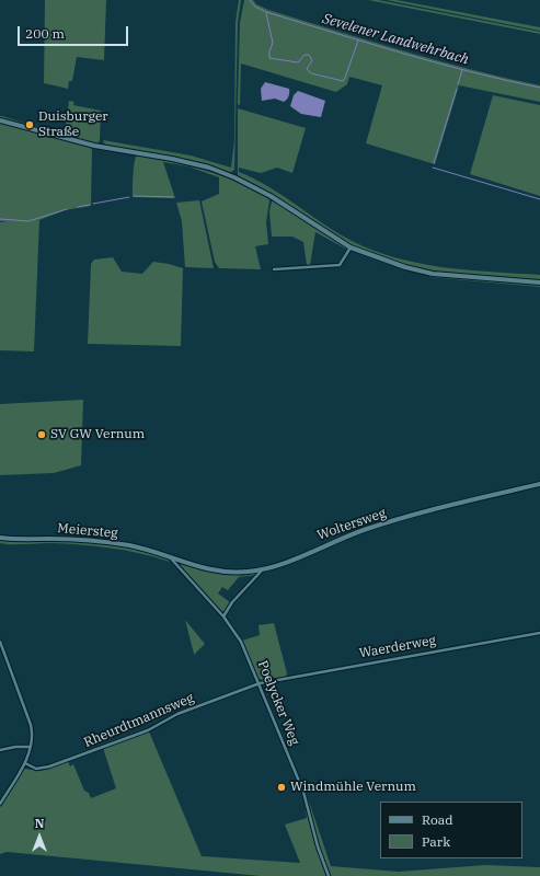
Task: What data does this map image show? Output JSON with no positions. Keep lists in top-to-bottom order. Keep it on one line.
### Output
{"streets":{"main road":["Woltersweg","Meiersteg"],"street":["Waerderweg","Poelycker Weg","Rheurdtmannsweg"]},"crossings":[["Woltersweg","Meiersteg"],["Woltersweg","Poelycker Weg"],["Meiersteg","Poelycker Weg"],["Waerderweg","Poelycker Weg"],["Waerderweg","Rheurdtmannsweg"],["Poelycker Weg","Rheurdtmannsweg"]],"water":["Sevelener Landwehrbach"],"places":["Duisburger Straße","SV GW Vernum","Windmühle Vernum"],"legend":["Road","Park"],"scale_bar":"200 m","north":"top"}
